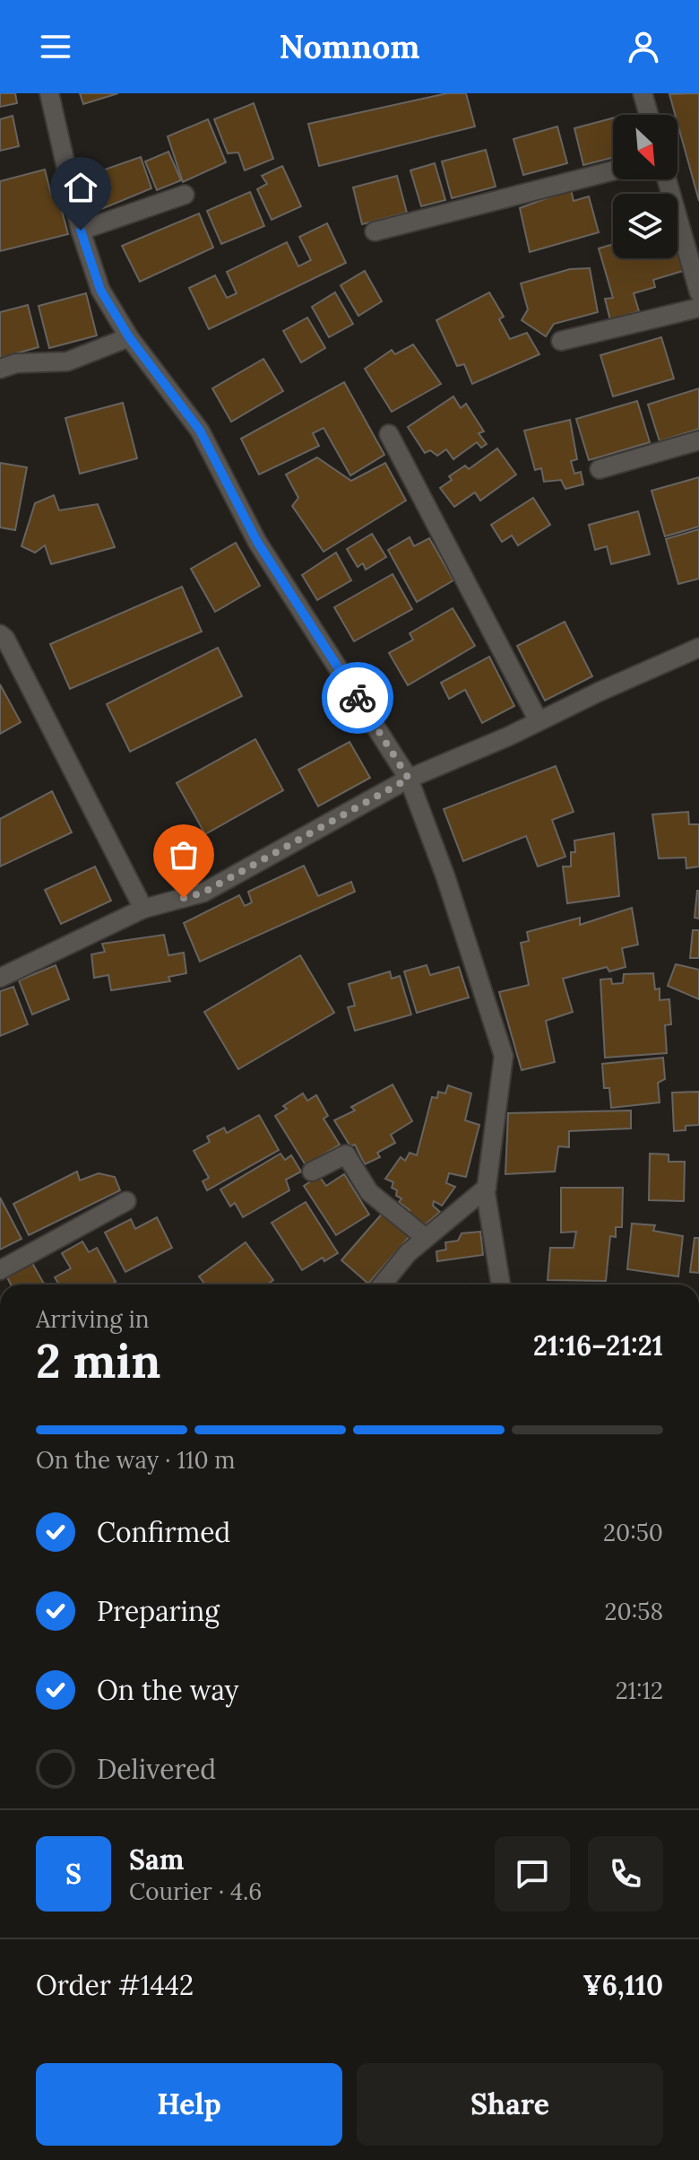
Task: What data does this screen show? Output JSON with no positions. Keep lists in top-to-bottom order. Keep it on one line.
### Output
{"north":"bottom right","page":{"header":"Nomnom","heading":["2 min","Arriving in","21:16–21:21"],"panel":["Sam","Courier · 4.6","Order #1442","¥6,110"],"bar":"On the way · 110 m","list":[["Confirmed","20:50"],["Preparing","20:58"],["On the way","21:12"],"Delivered"],"round":"S","buttons":["Help","Share"]}}
